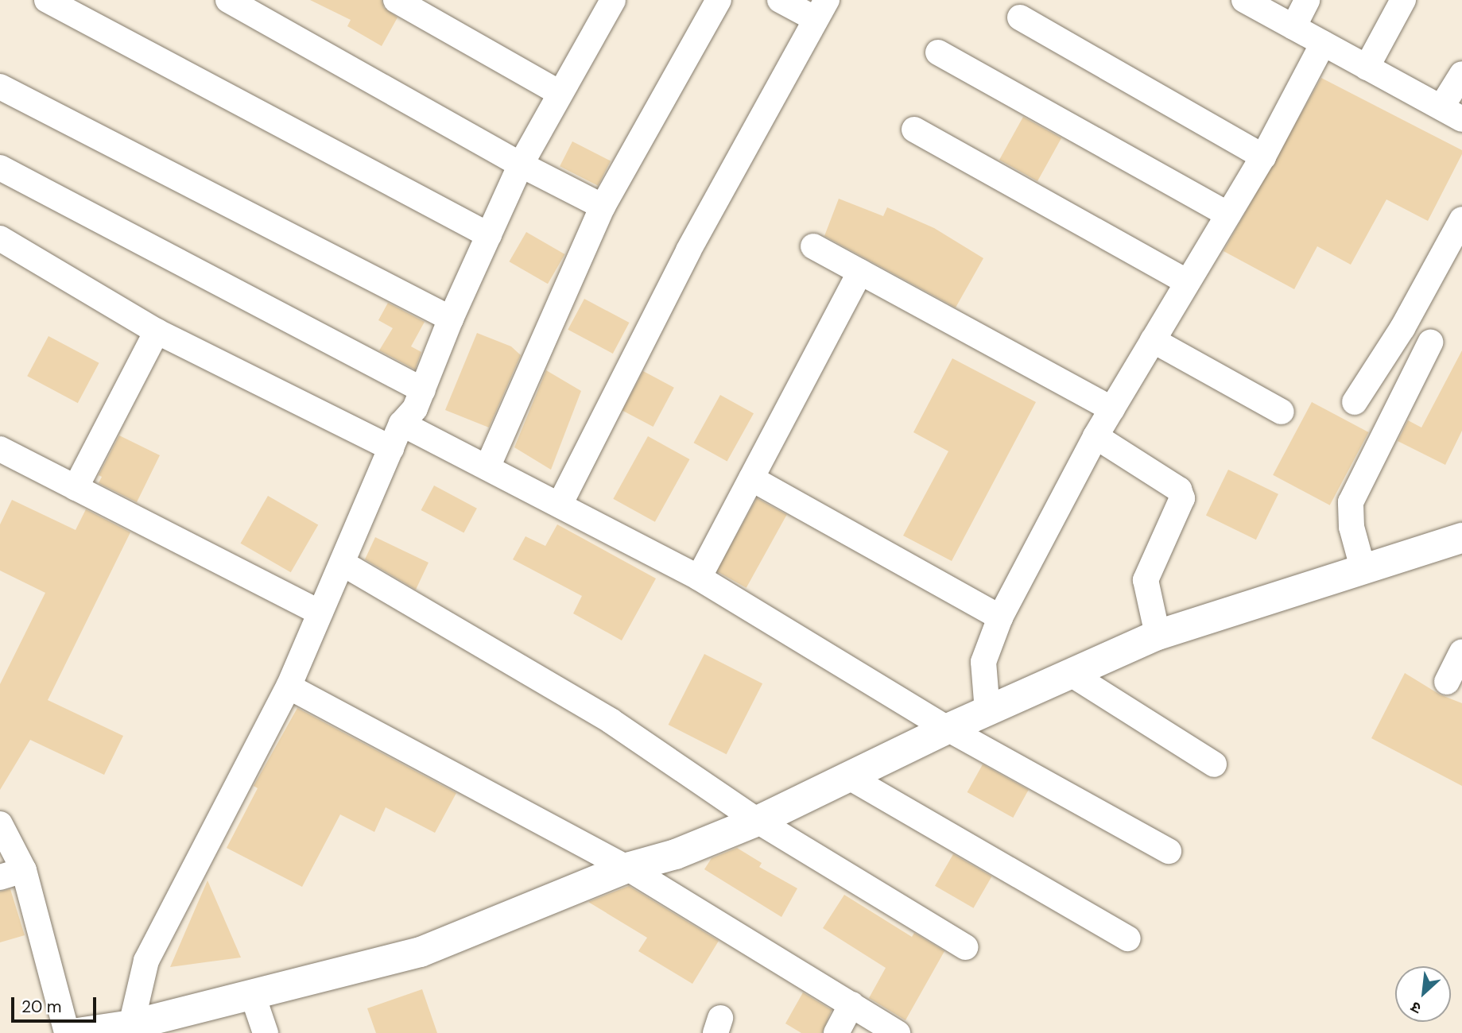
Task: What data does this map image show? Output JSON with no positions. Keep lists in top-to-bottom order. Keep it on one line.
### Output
{"scale_bar":"20 m","north":"bottom left"}
